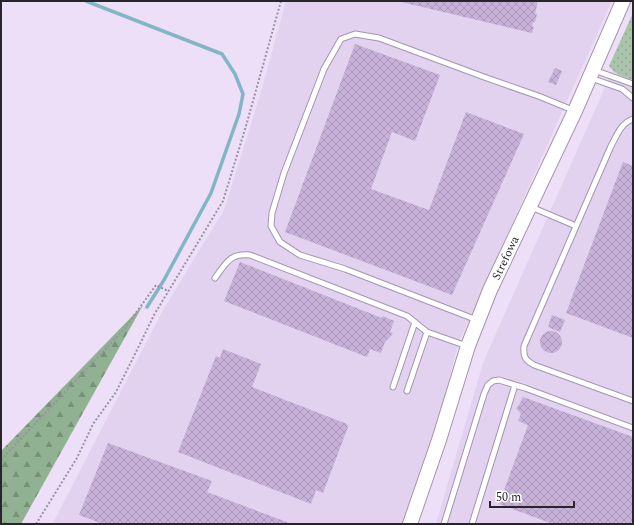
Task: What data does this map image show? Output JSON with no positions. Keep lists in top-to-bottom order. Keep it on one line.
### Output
{"streets":{"street":["Strefowa"]},"scale_bar":"50 m"}
